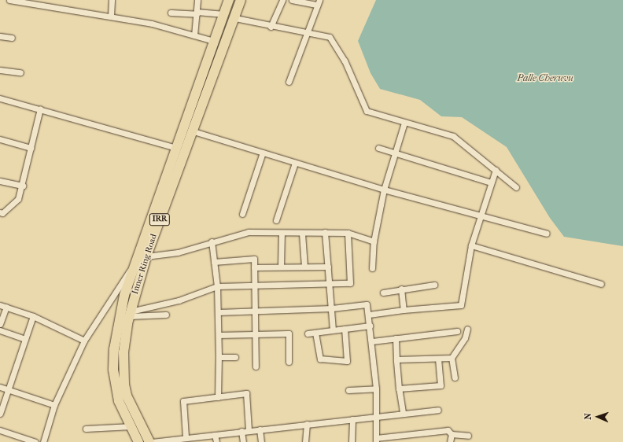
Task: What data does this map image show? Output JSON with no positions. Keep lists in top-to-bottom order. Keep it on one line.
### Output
{"streets":{"highway":["IRR","Inner Ring Road"]},"water":["Palle Cheruvu"],"north":"left"}
